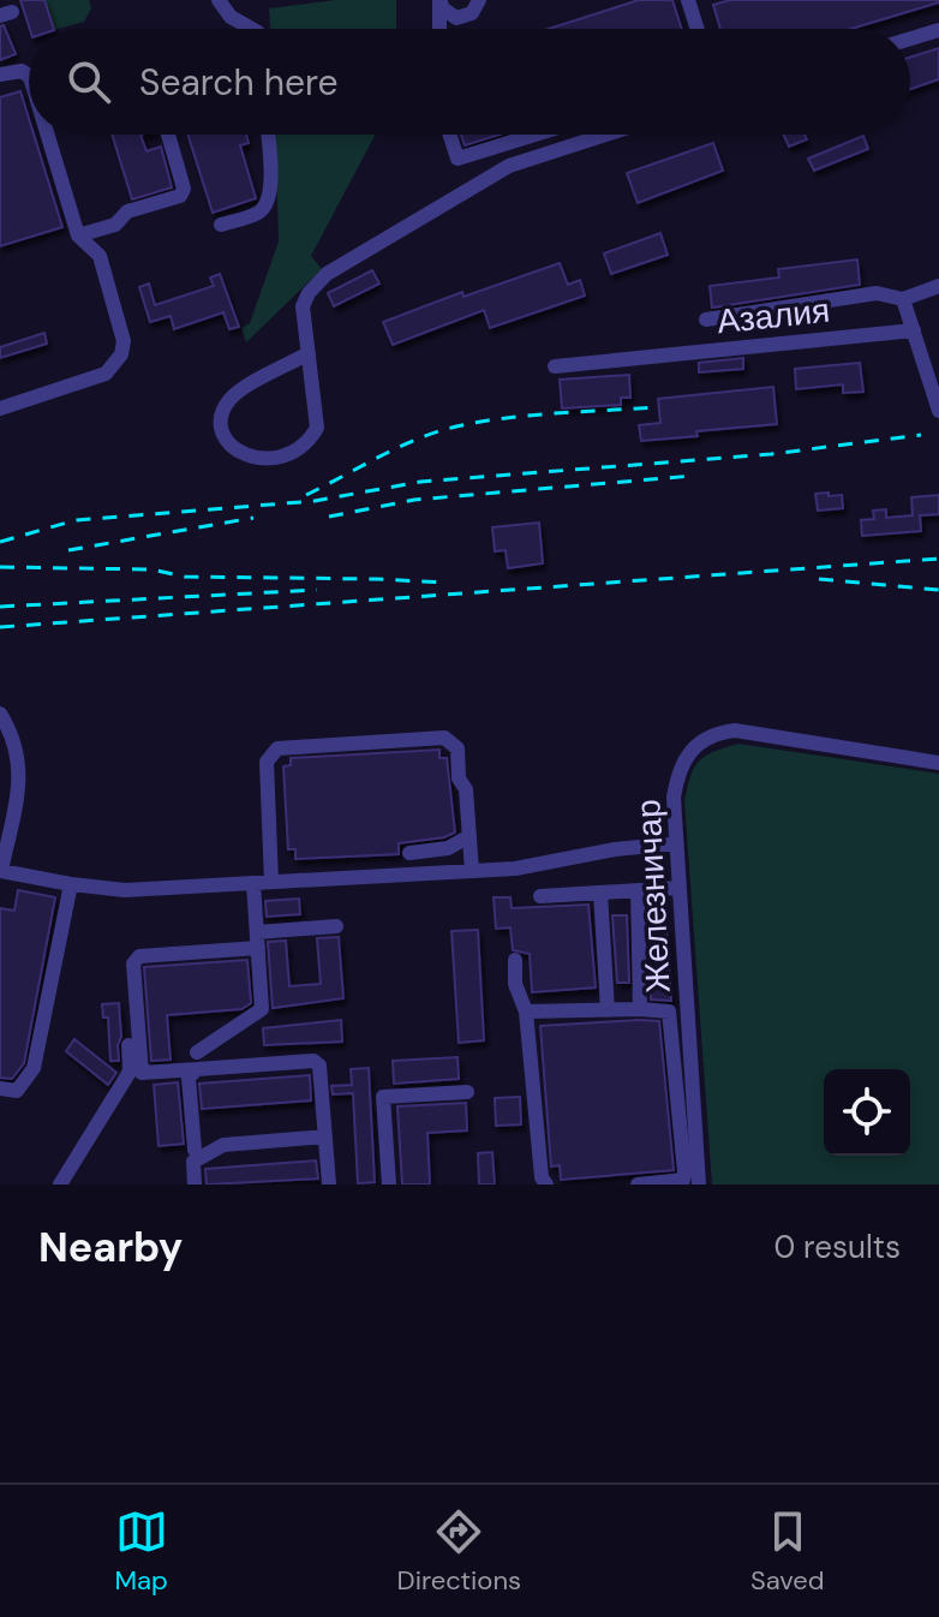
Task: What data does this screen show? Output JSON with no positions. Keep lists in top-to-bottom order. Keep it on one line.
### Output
{"streets":{"street":["Азалия","Железничар"]},"page":{"search":"Search here","heading":["Nearby","0 results"],"nav":["Map","Directions","Saved"]}}
